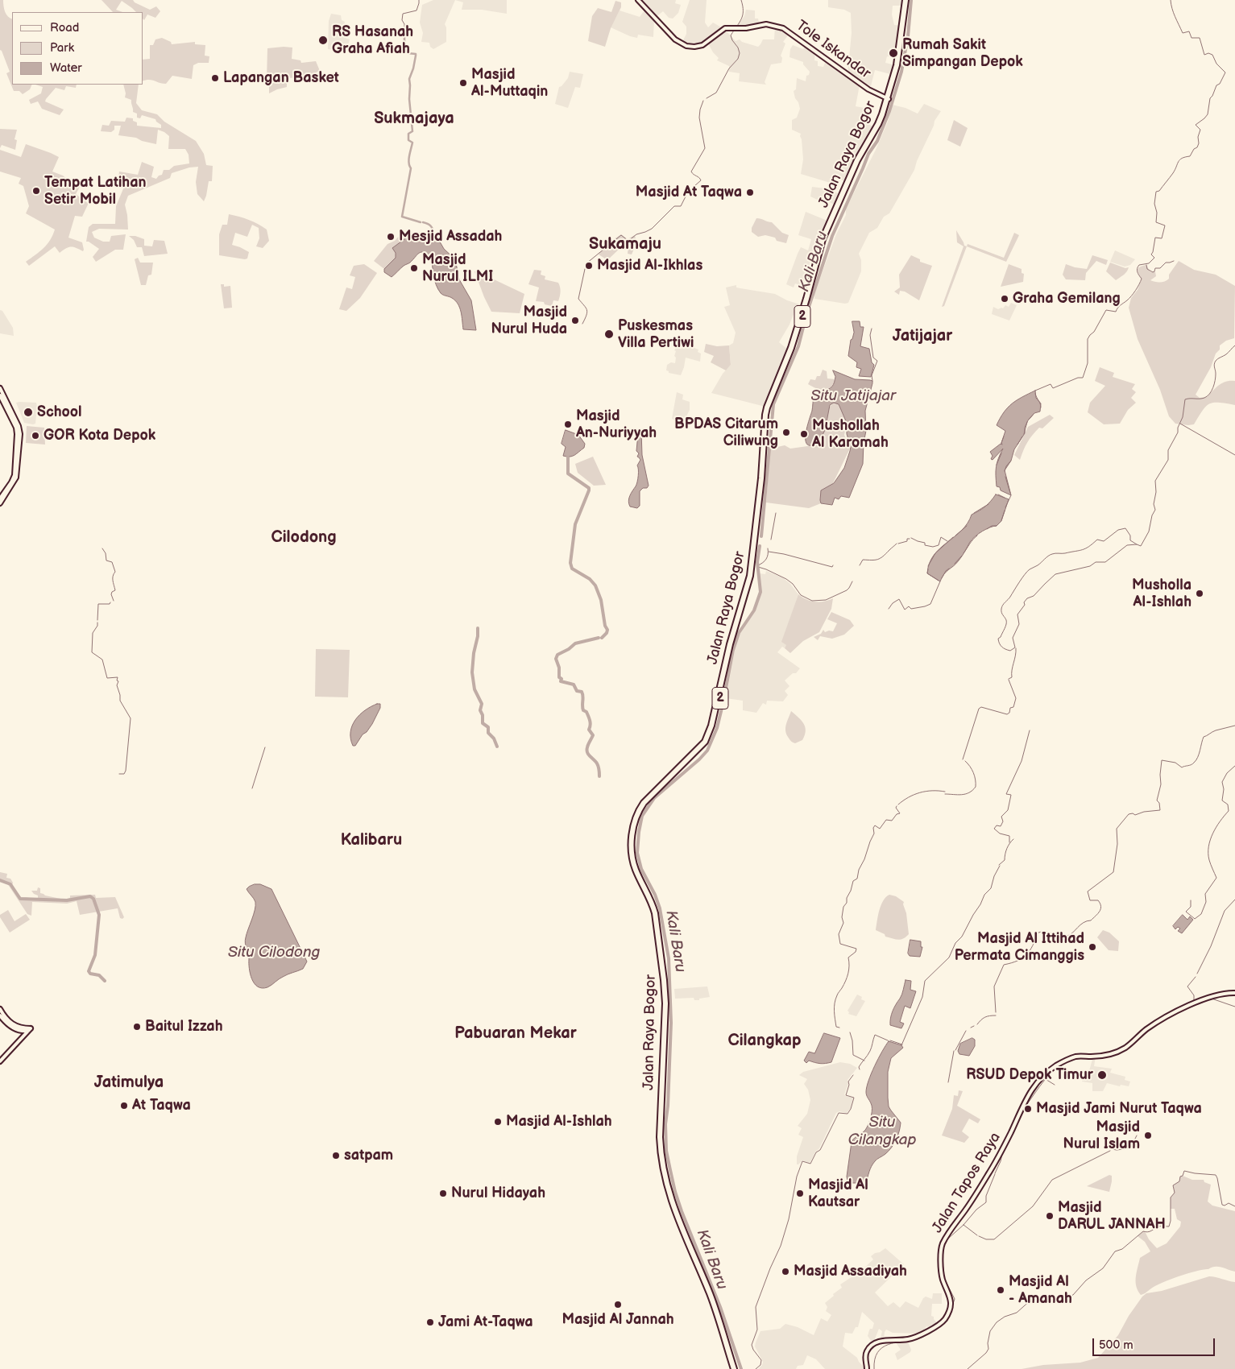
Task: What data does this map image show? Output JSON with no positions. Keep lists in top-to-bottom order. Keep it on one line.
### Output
{"streets":{"highway":["Jalan Raya Bogor","2"],"main road":["Tole Iskandar","Jalan Tapos Raya"]},"crossings":[["Tole Iskandar","Jalan Raya Bogor"]],"districts":["Sukmajaya","Sukamaju","Jatijajar","Cilodong","Kalibaru","Pabuaran Mekar","Cilangkap","Jatimulya"],"water":["Kali Baru","Situ Jatijajar","Situ Cilodong","Situ Cilangkap"],"places":["RS Hasanah Graha Afiah","Rumah Sakit Simpangan Depok","Lapangan Basket","Masjid Al-Muttaqin","Tempat Latihan Setir Mobil","Masjid At Taqwa","Mesjid Assadah","Masjid Al-Ikhlas","Masjid Nurul ILMI","Graha Gemilang","Masjid Nurul Huda","Puskesmas Villa Pertiwi","School","Masjid An-Nuriyyah","BPDAS Citarum Ciliwung","Mushollah Al Karomah","GOR Kota Depok","Musholla Al-Ishlah","Masjid Al Ittihad Permata Cimanggis","Baitul Izzah","RSUD Depok Timur","At Taqwa","Masjid Jami Nurut Taqwa","Masjid Al-Ishlah","Masjid Nurul Islam","satpam","Nurul Hidayah","Masjid Al Kautsar","Masjid DARUL JANNAH","Masjid Assadiyah","Masjid Al - Amanah","Masjid Al Jannah","Jami At-Taqwa"],"legend":["Road","Park","Water"],"scale_bar":"500 m"}
